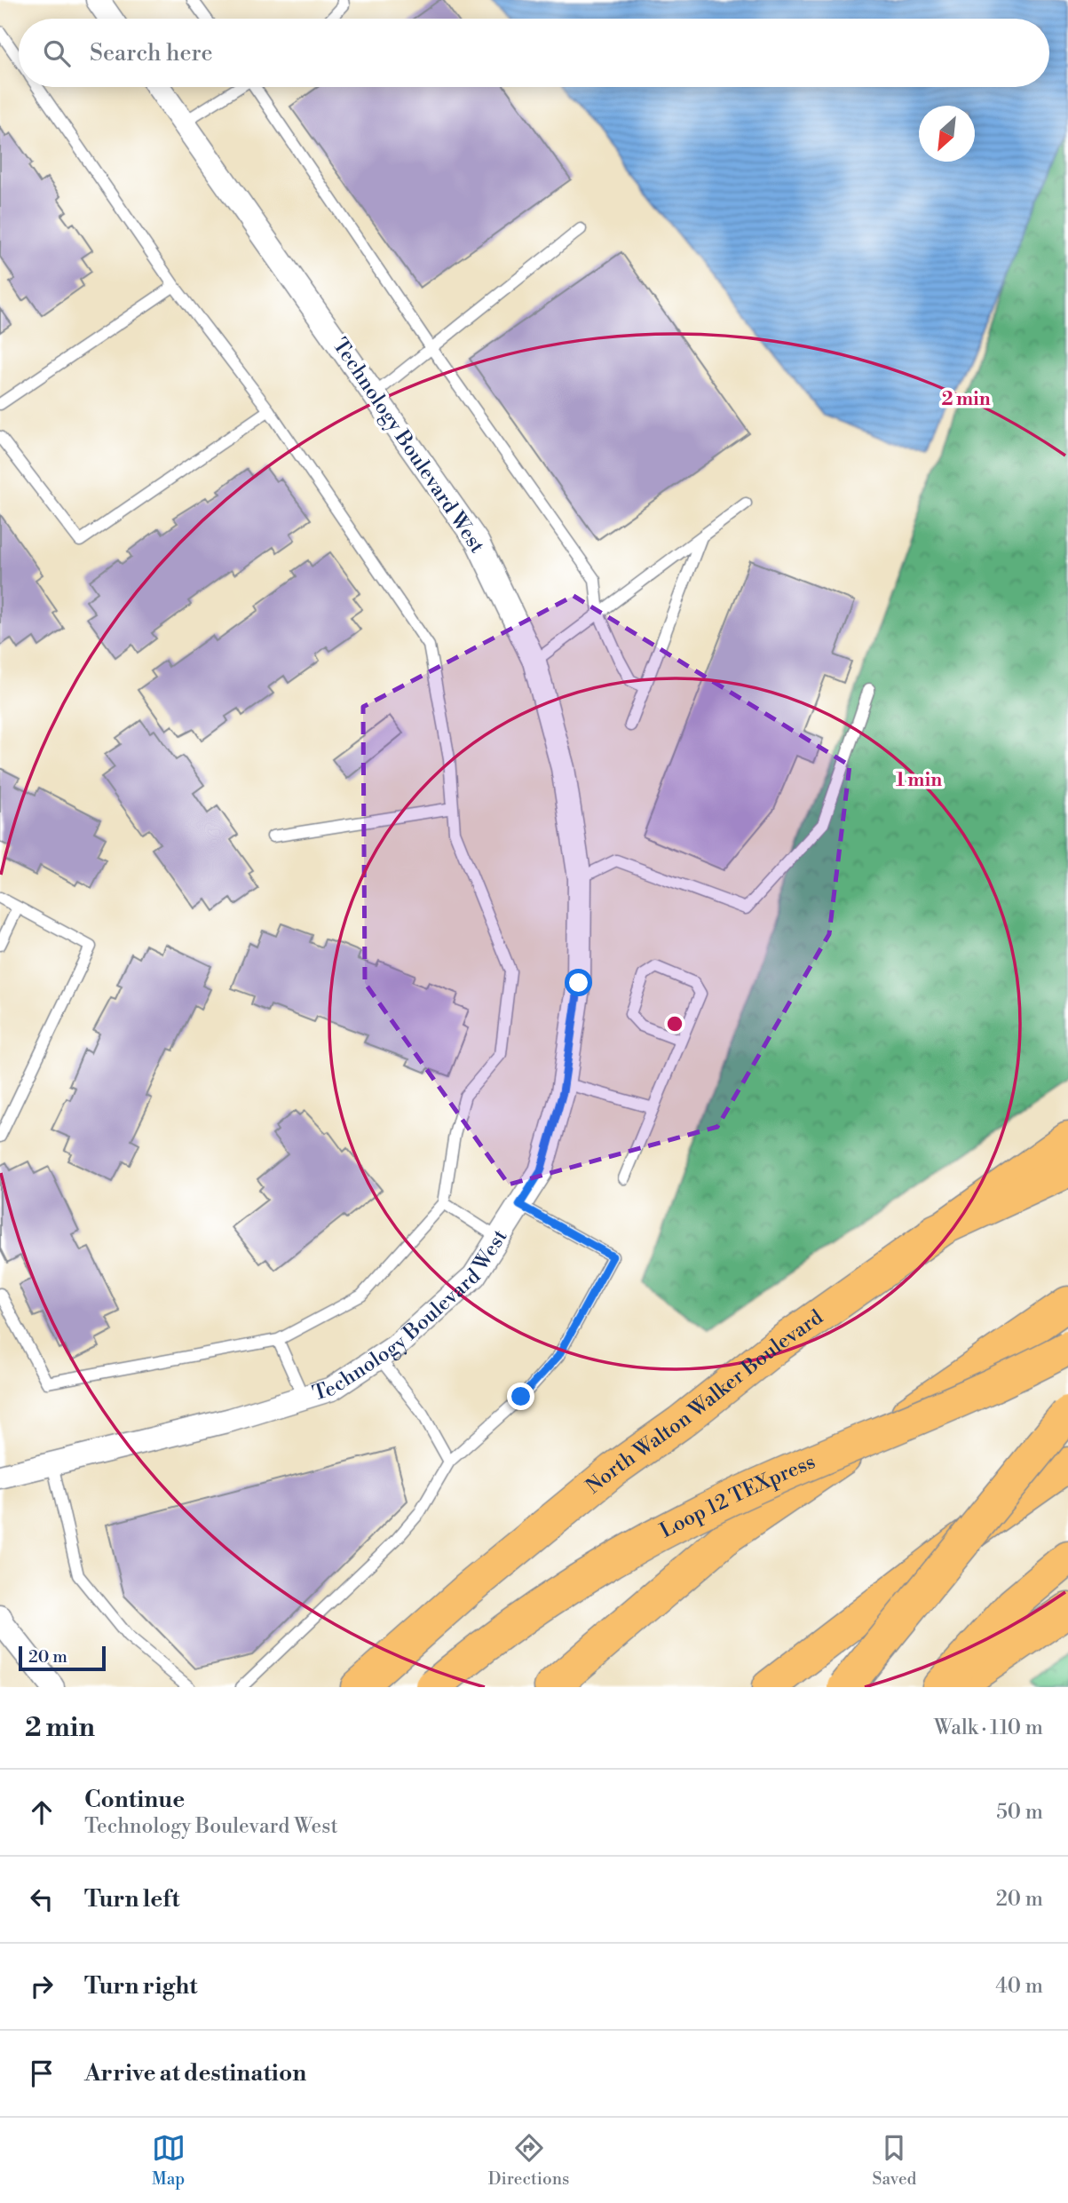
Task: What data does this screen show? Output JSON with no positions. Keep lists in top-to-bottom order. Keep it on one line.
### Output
{"streets":{"main road":["North Walton Walker Boulevard","Loop 12 TEXpress"],"street":["Technology Boulevard West"]},"scale_bar":"20 m","north":"bottom left","page":{"search":"Search here","scale":"20 m","heading":["2 min","Walk · 110 m"],"list":[["Continue","Technology Boulevard West","50 m"],["Turn left","20 m"],["Turn right","40 m"],"Arrive at destination"],"nav":["Map","Directions","Saved"]},"rings":["2 min","1 min"]}
